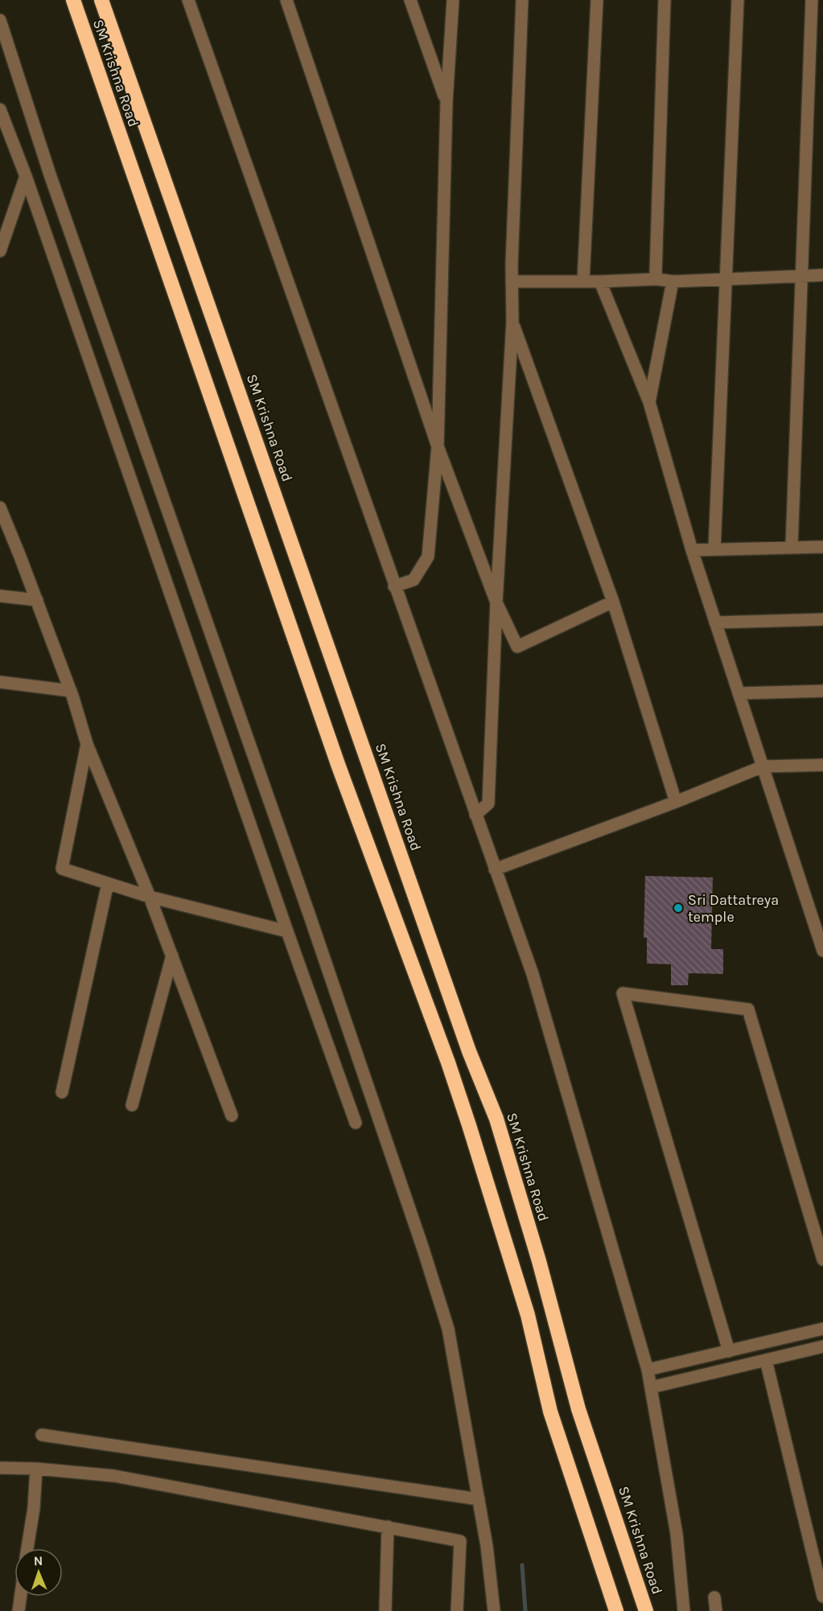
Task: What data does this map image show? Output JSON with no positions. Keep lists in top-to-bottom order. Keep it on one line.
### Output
{"streets":{"highway":["SM Krishna Road"]},"places":["Sri Dattatreya temple"],"north":"top"}
